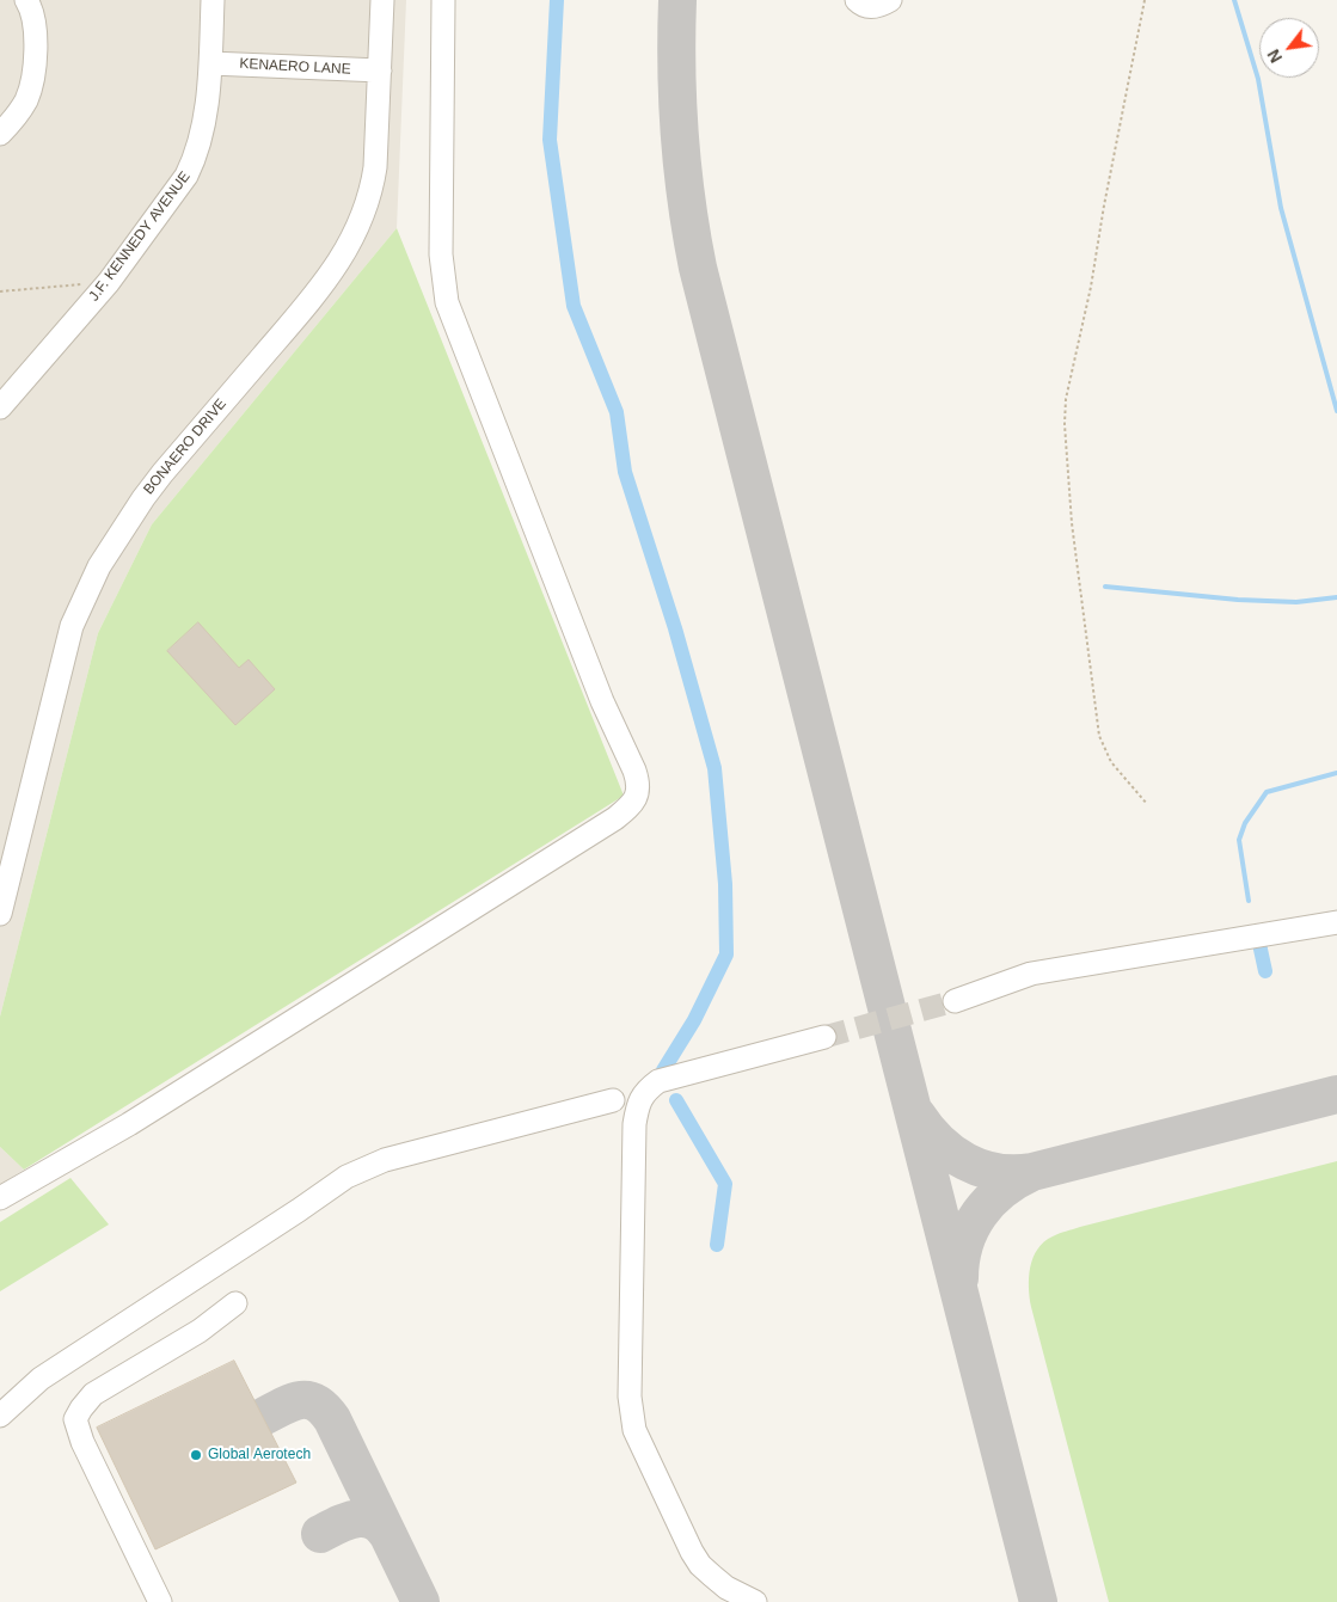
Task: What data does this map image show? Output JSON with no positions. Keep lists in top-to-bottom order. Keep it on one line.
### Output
{"streets":{"street":["KENAERO LANE","J.F. KENNEDY AVENUE","BONAERO DRIVE"]},"crossings":[["KENAERO LANE","J.F. KENNEDY AVENUE"],["KENAERO LANE","BONAERO DRIVE"]],"places":["Global Aerotech"],"north":"bottom left"}
